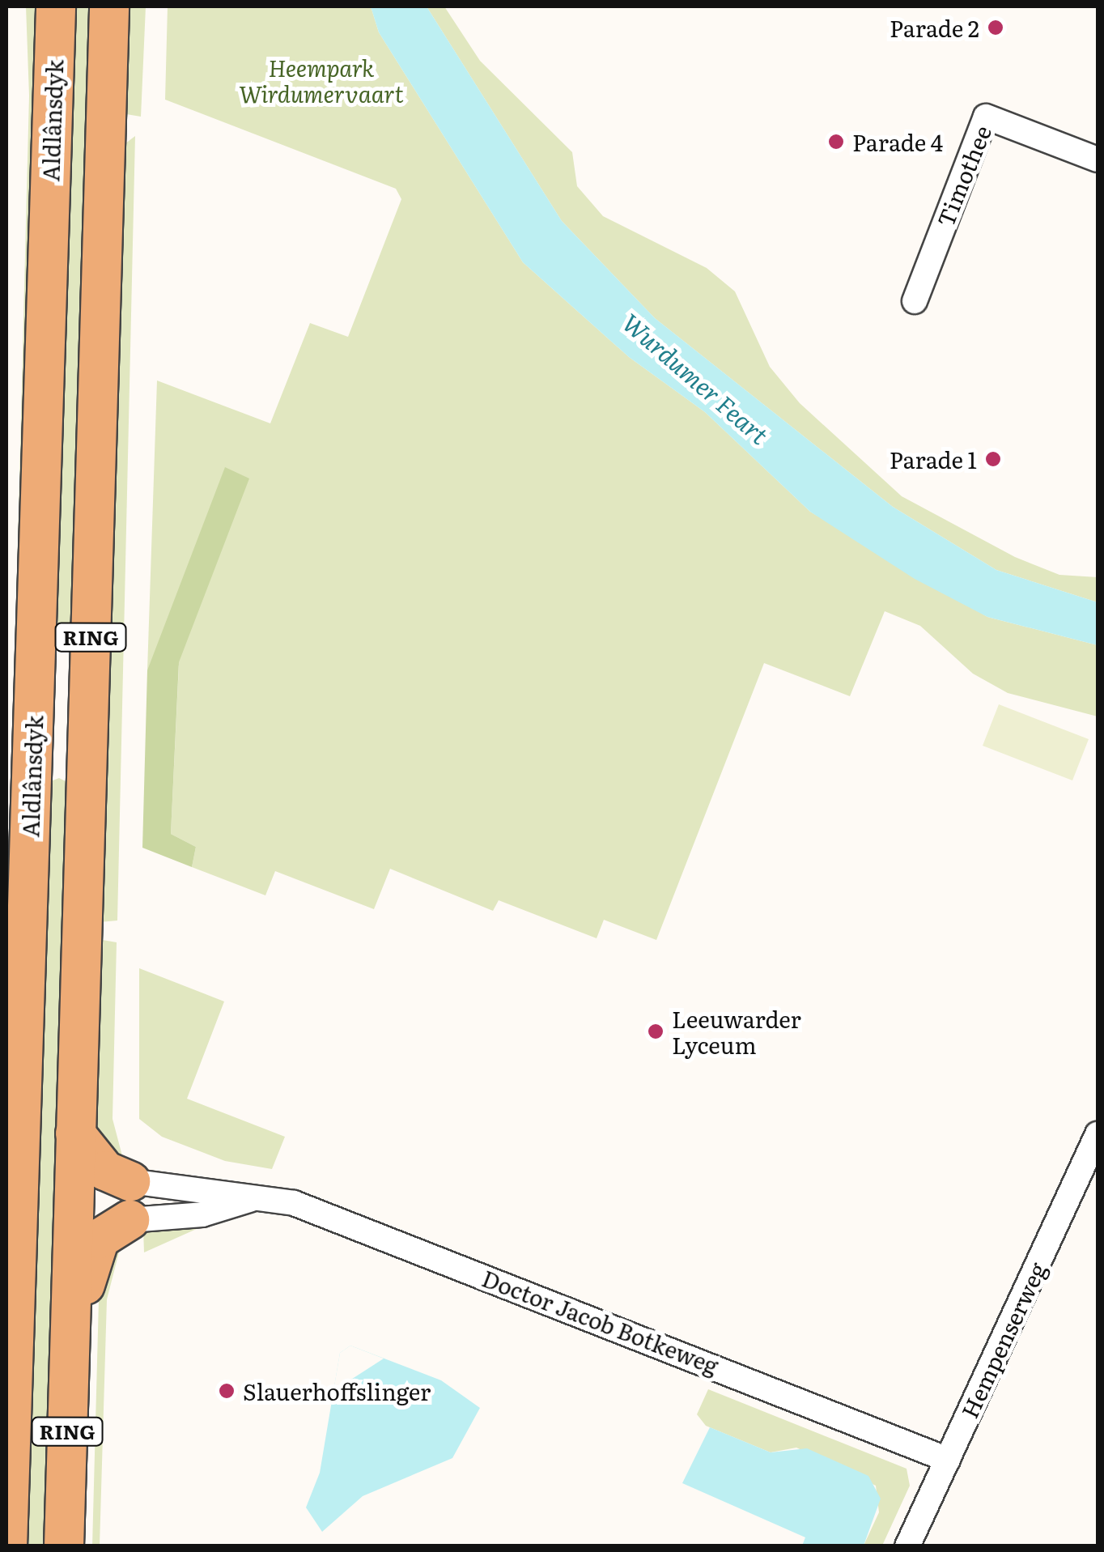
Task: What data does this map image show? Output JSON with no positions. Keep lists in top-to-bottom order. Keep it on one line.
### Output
{"streets":{"main road":["Aldlânsdyk","RING"],"street":["Timothee","Doctor Jacob Botkeweg","Hempenserweg"]},"crossings":[["Doctor Jacob Botkeweg","Hempenserweg"]],"water":["Wurdumer Feart"],"parks":["Heempark Wirdumervaart"],"places":["Parade 2","Parade 4","Parade 1","Leeuwarder Lyceum","Slauerhoffslinger"]}
